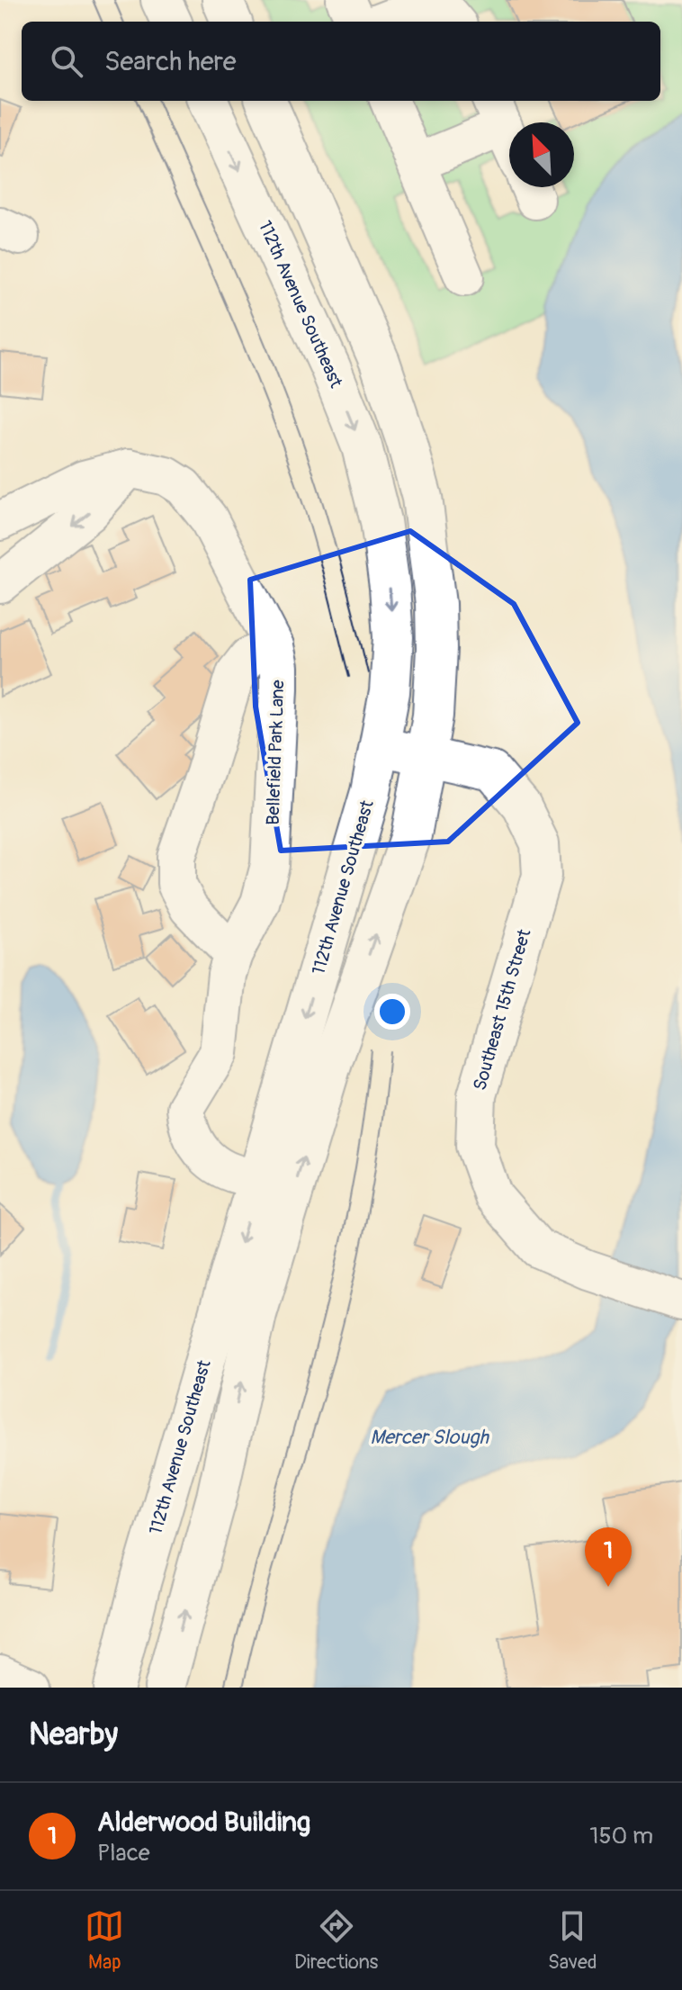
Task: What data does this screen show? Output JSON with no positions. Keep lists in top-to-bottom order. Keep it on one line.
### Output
{"streets":{"main road":["112th Avenue Southeast"],"street":["Bellefield Park Lane","Southeast 15th Street"]},"crossings":[["112th Avenue Southeast","Bellefield Park Lane"],["112th Avenue Southeast","Southeast 15th Street"]],"water":["Mercer Slough"],"north":"top left","page":{"search":"Search here","pins":"1","heading":"Nearby","list":[{"mark":"1","name":"Alderwood Building","note":"Place","value":"150 m"}],"nav":["Map","Directions","Saved"]}}
